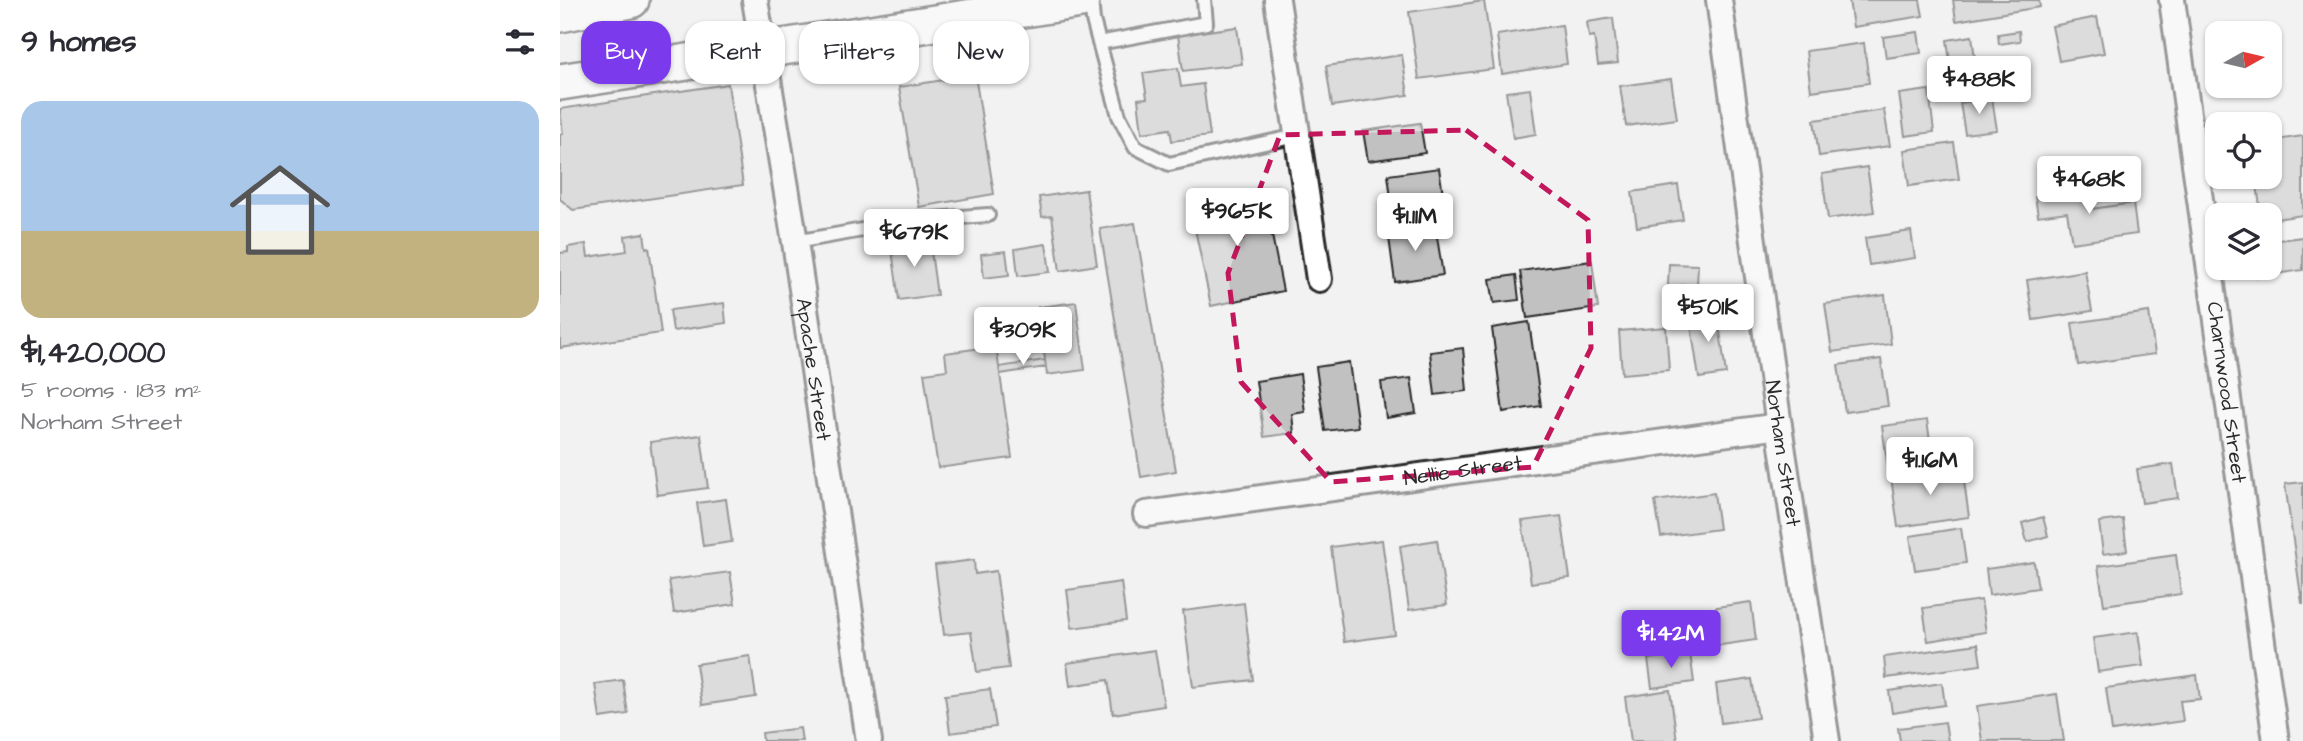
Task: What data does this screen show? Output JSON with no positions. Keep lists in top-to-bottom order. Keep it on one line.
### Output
{"streets":{"street":["Apache Street","Charnwood Street","Norham Street","Nellie Street"]},"crossings":[["Norham Street","Nellie Street"]],"north":"right","page":{"heading":"9 homes","chip":["Buy","Rent","Filters","New"],"price":["$488K","$468K","$965K","$1.11M","$679K","$501K","$309K","$1.16M","$1.42M"],"list":[{"name":"$1,420,000","note":"5 rooms · 183 m² · Norham Street"}]}}
